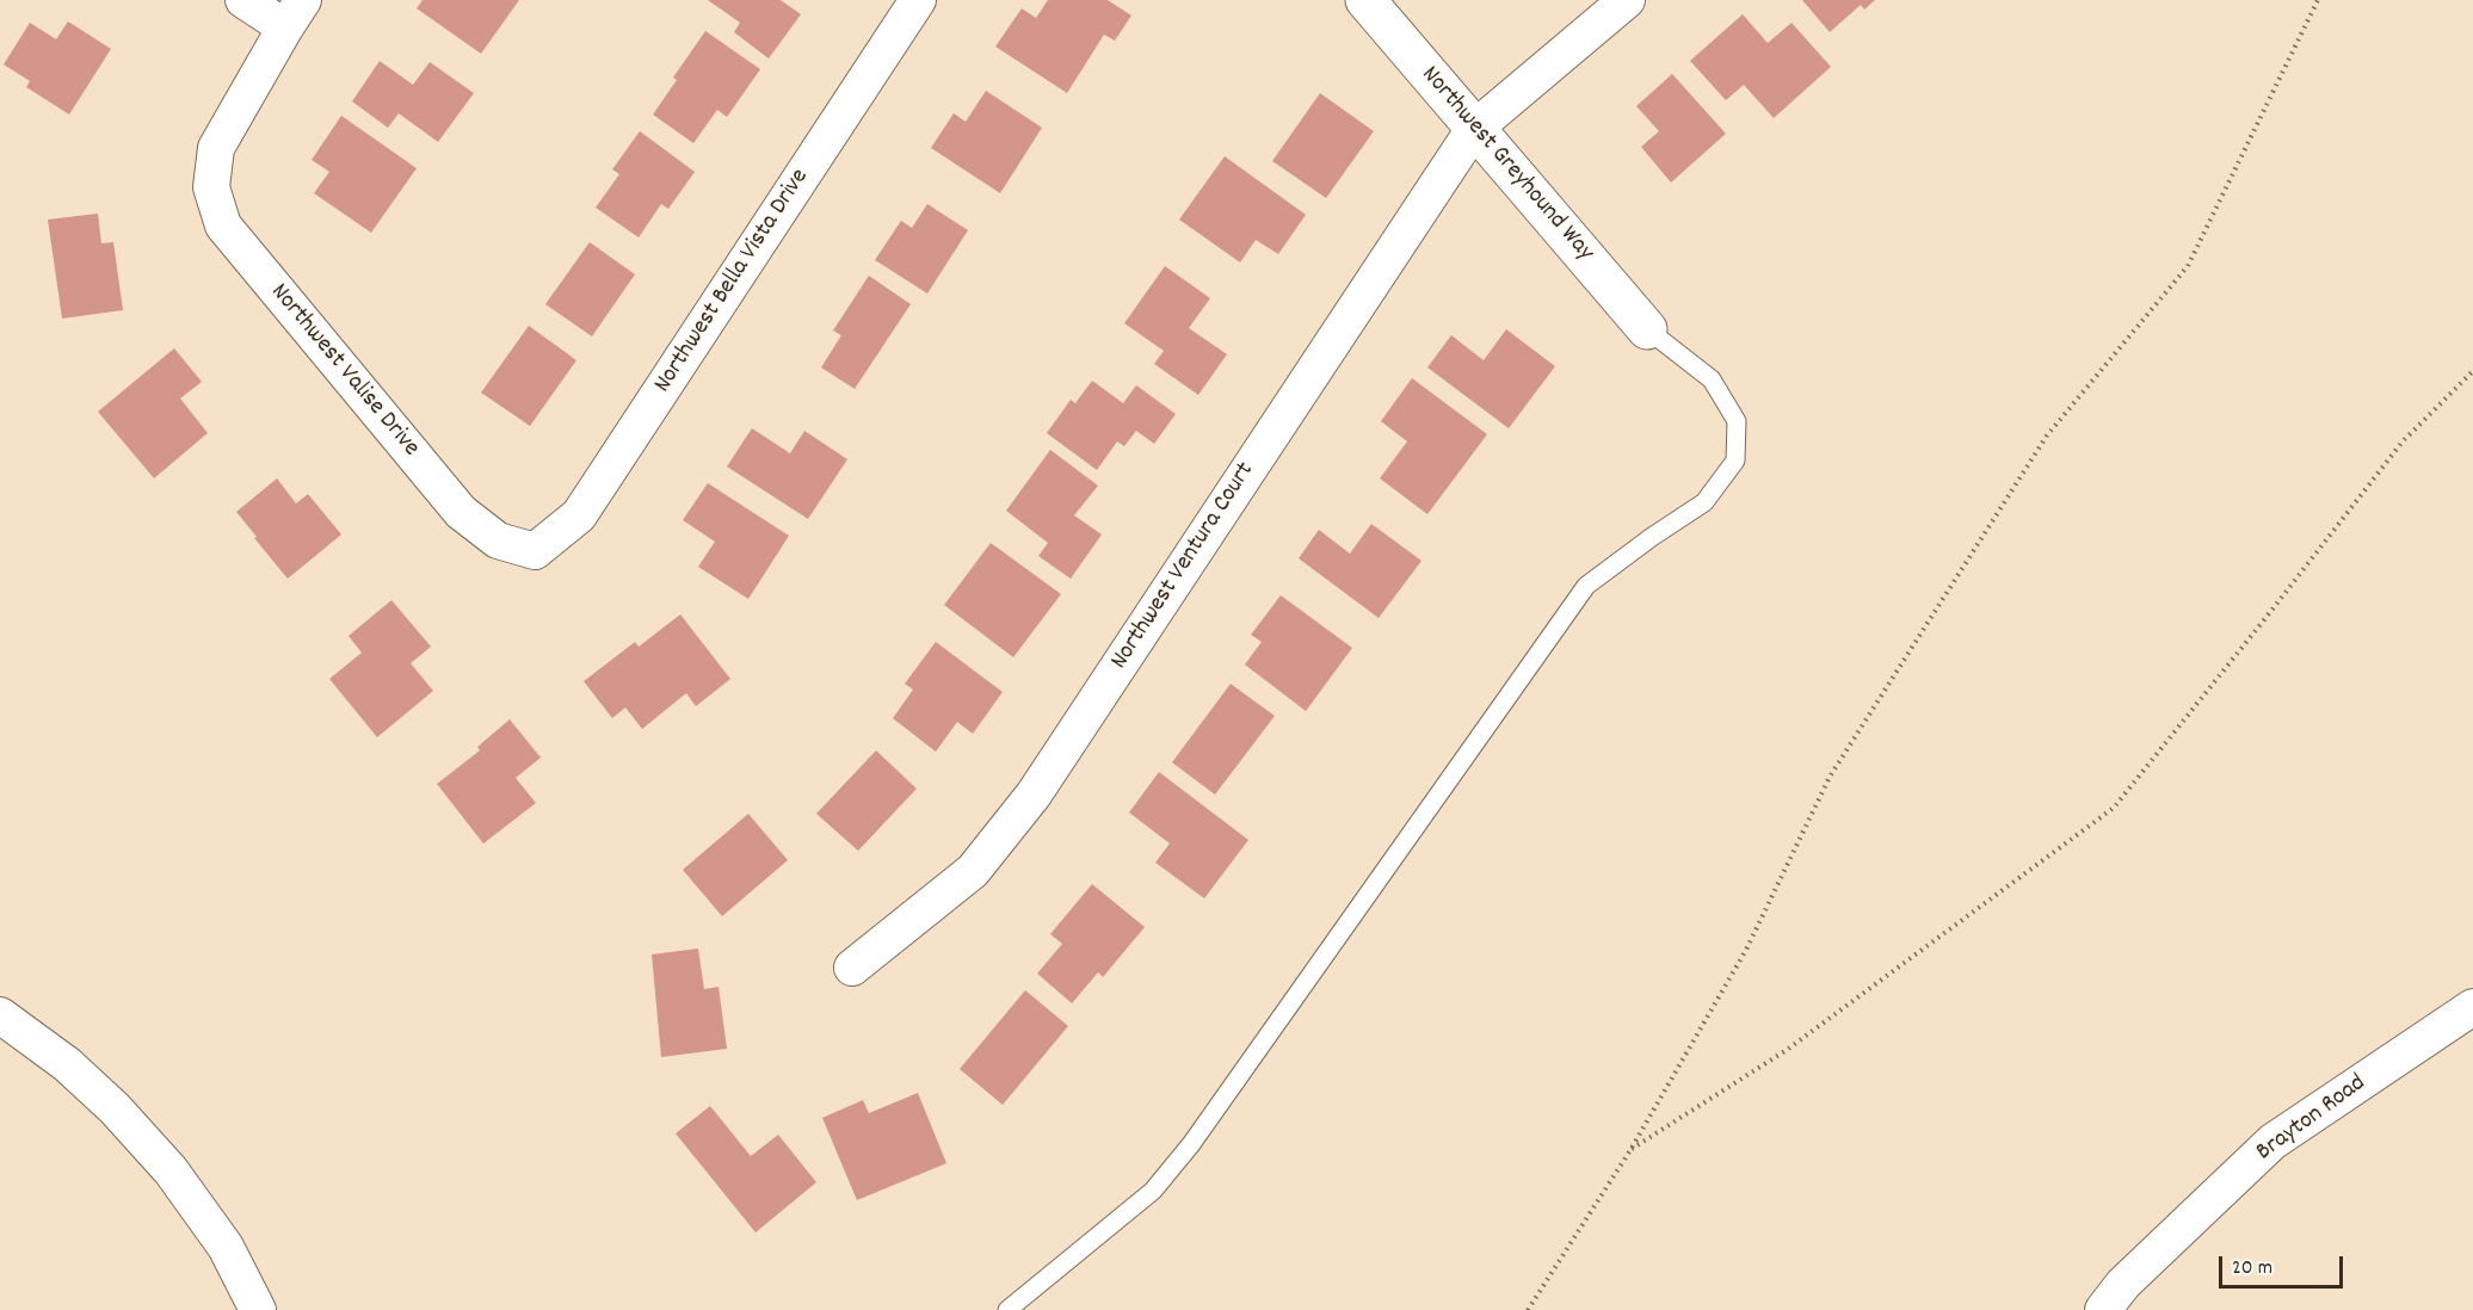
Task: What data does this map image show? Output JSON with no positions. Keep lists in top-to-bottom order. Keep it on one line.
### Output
{"streets":{"street":["Northwest Greyhound Way","Northwest Bella Vista Drive","Northwest Valise Drive","Northwest Ventura Court","Brayton Road"]},"crossings":[["Northwest Greyhound Way","Northwest Ventura Court"],["Northwest Bella Vista Drive","Northwest Valise Drive"]],"scale_bar":"20 m"}
